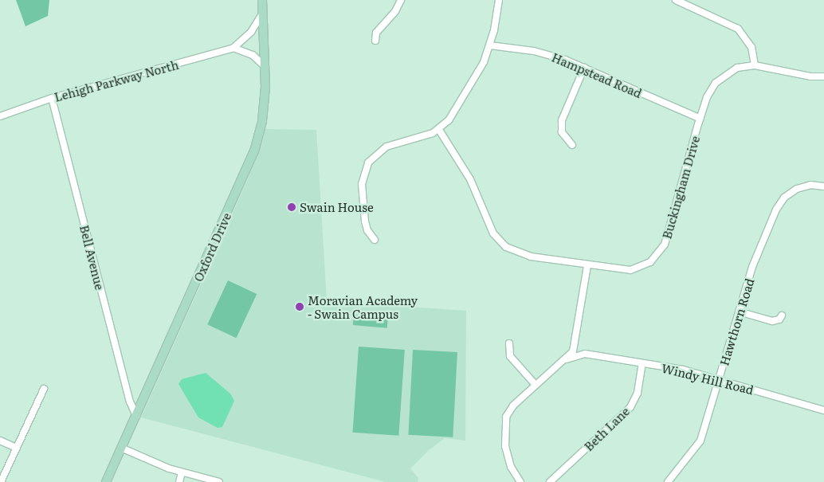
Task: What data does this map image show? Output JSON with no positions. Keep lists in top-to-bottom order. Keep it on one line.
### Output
{"streets":{"main road":["Oxford Drive"],"street":["Hampstead Road","Lehigh Parkway North","Buckingham Drive","Bell Avenue","Hawthorn Road","Windy Hill Road","Beth Lane"]},"crossings":[["Hampstead Road","Buckingham Drive"],["Lehigh Parkway North","Oxford Drive"],["Lehigh Parkway North","Bell Avenue"],["Oxford Drive","Bell Avenue"],["Hawthorn Road","Windy Hill Road"],["Windy Hill Road","Beth Lane"]],"places":["Swain House","Moravian Academy - Swain Campus"]}
